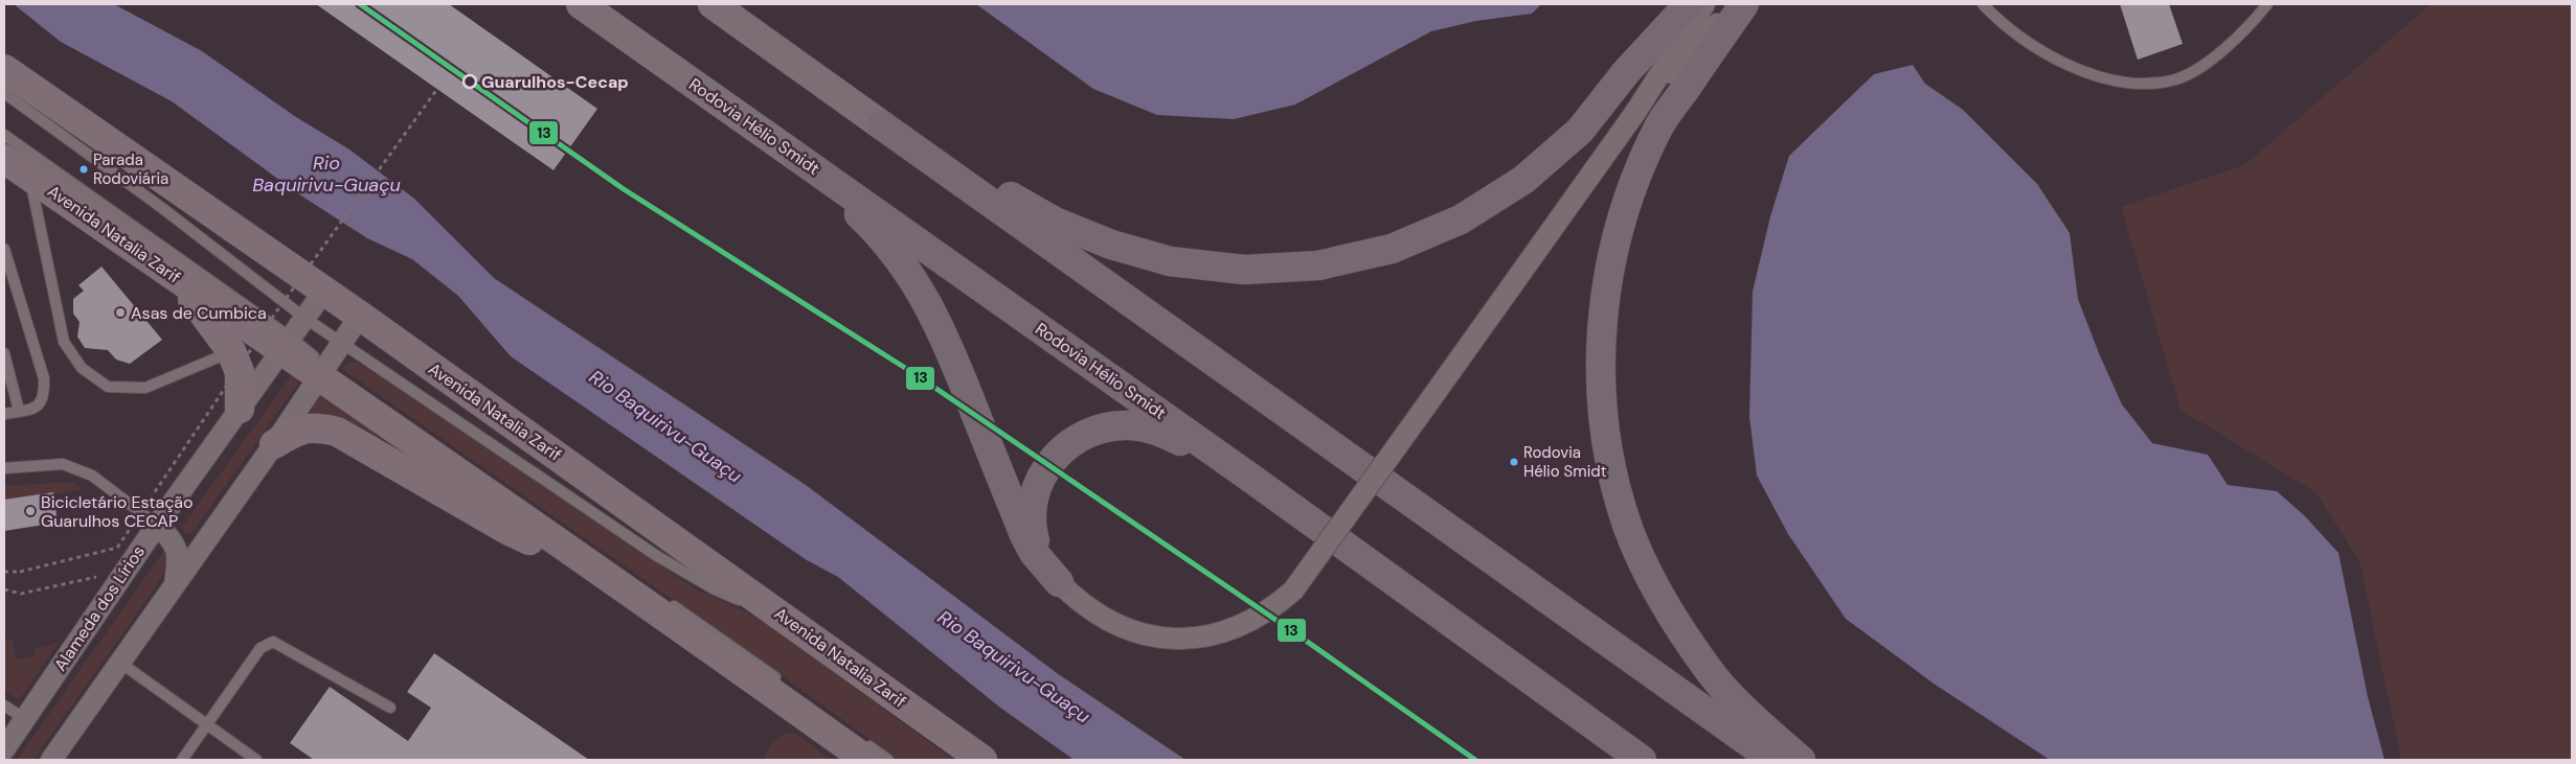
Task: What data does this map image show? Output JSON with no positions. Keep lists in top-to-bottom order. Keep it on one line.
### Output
{"streets":{"highway":["Rodovia Hélio Smidt"],"main road":["Avenida Natalia Zarif"],"street":["Alameda dos Lírios"]},"crossings":[["Avenida Natalia Zarif","Alameda dos Lírios"]],"water":["Rio Baquirivu-Guaçu"],"places":["Guarulhos-Cecap","Parada Rodoviária","Asas de Cumbica","Rodovia Hélio Smidt","Bicicletário Estação Guarulhos CECAP"],"lines":["transit line 13"]}
